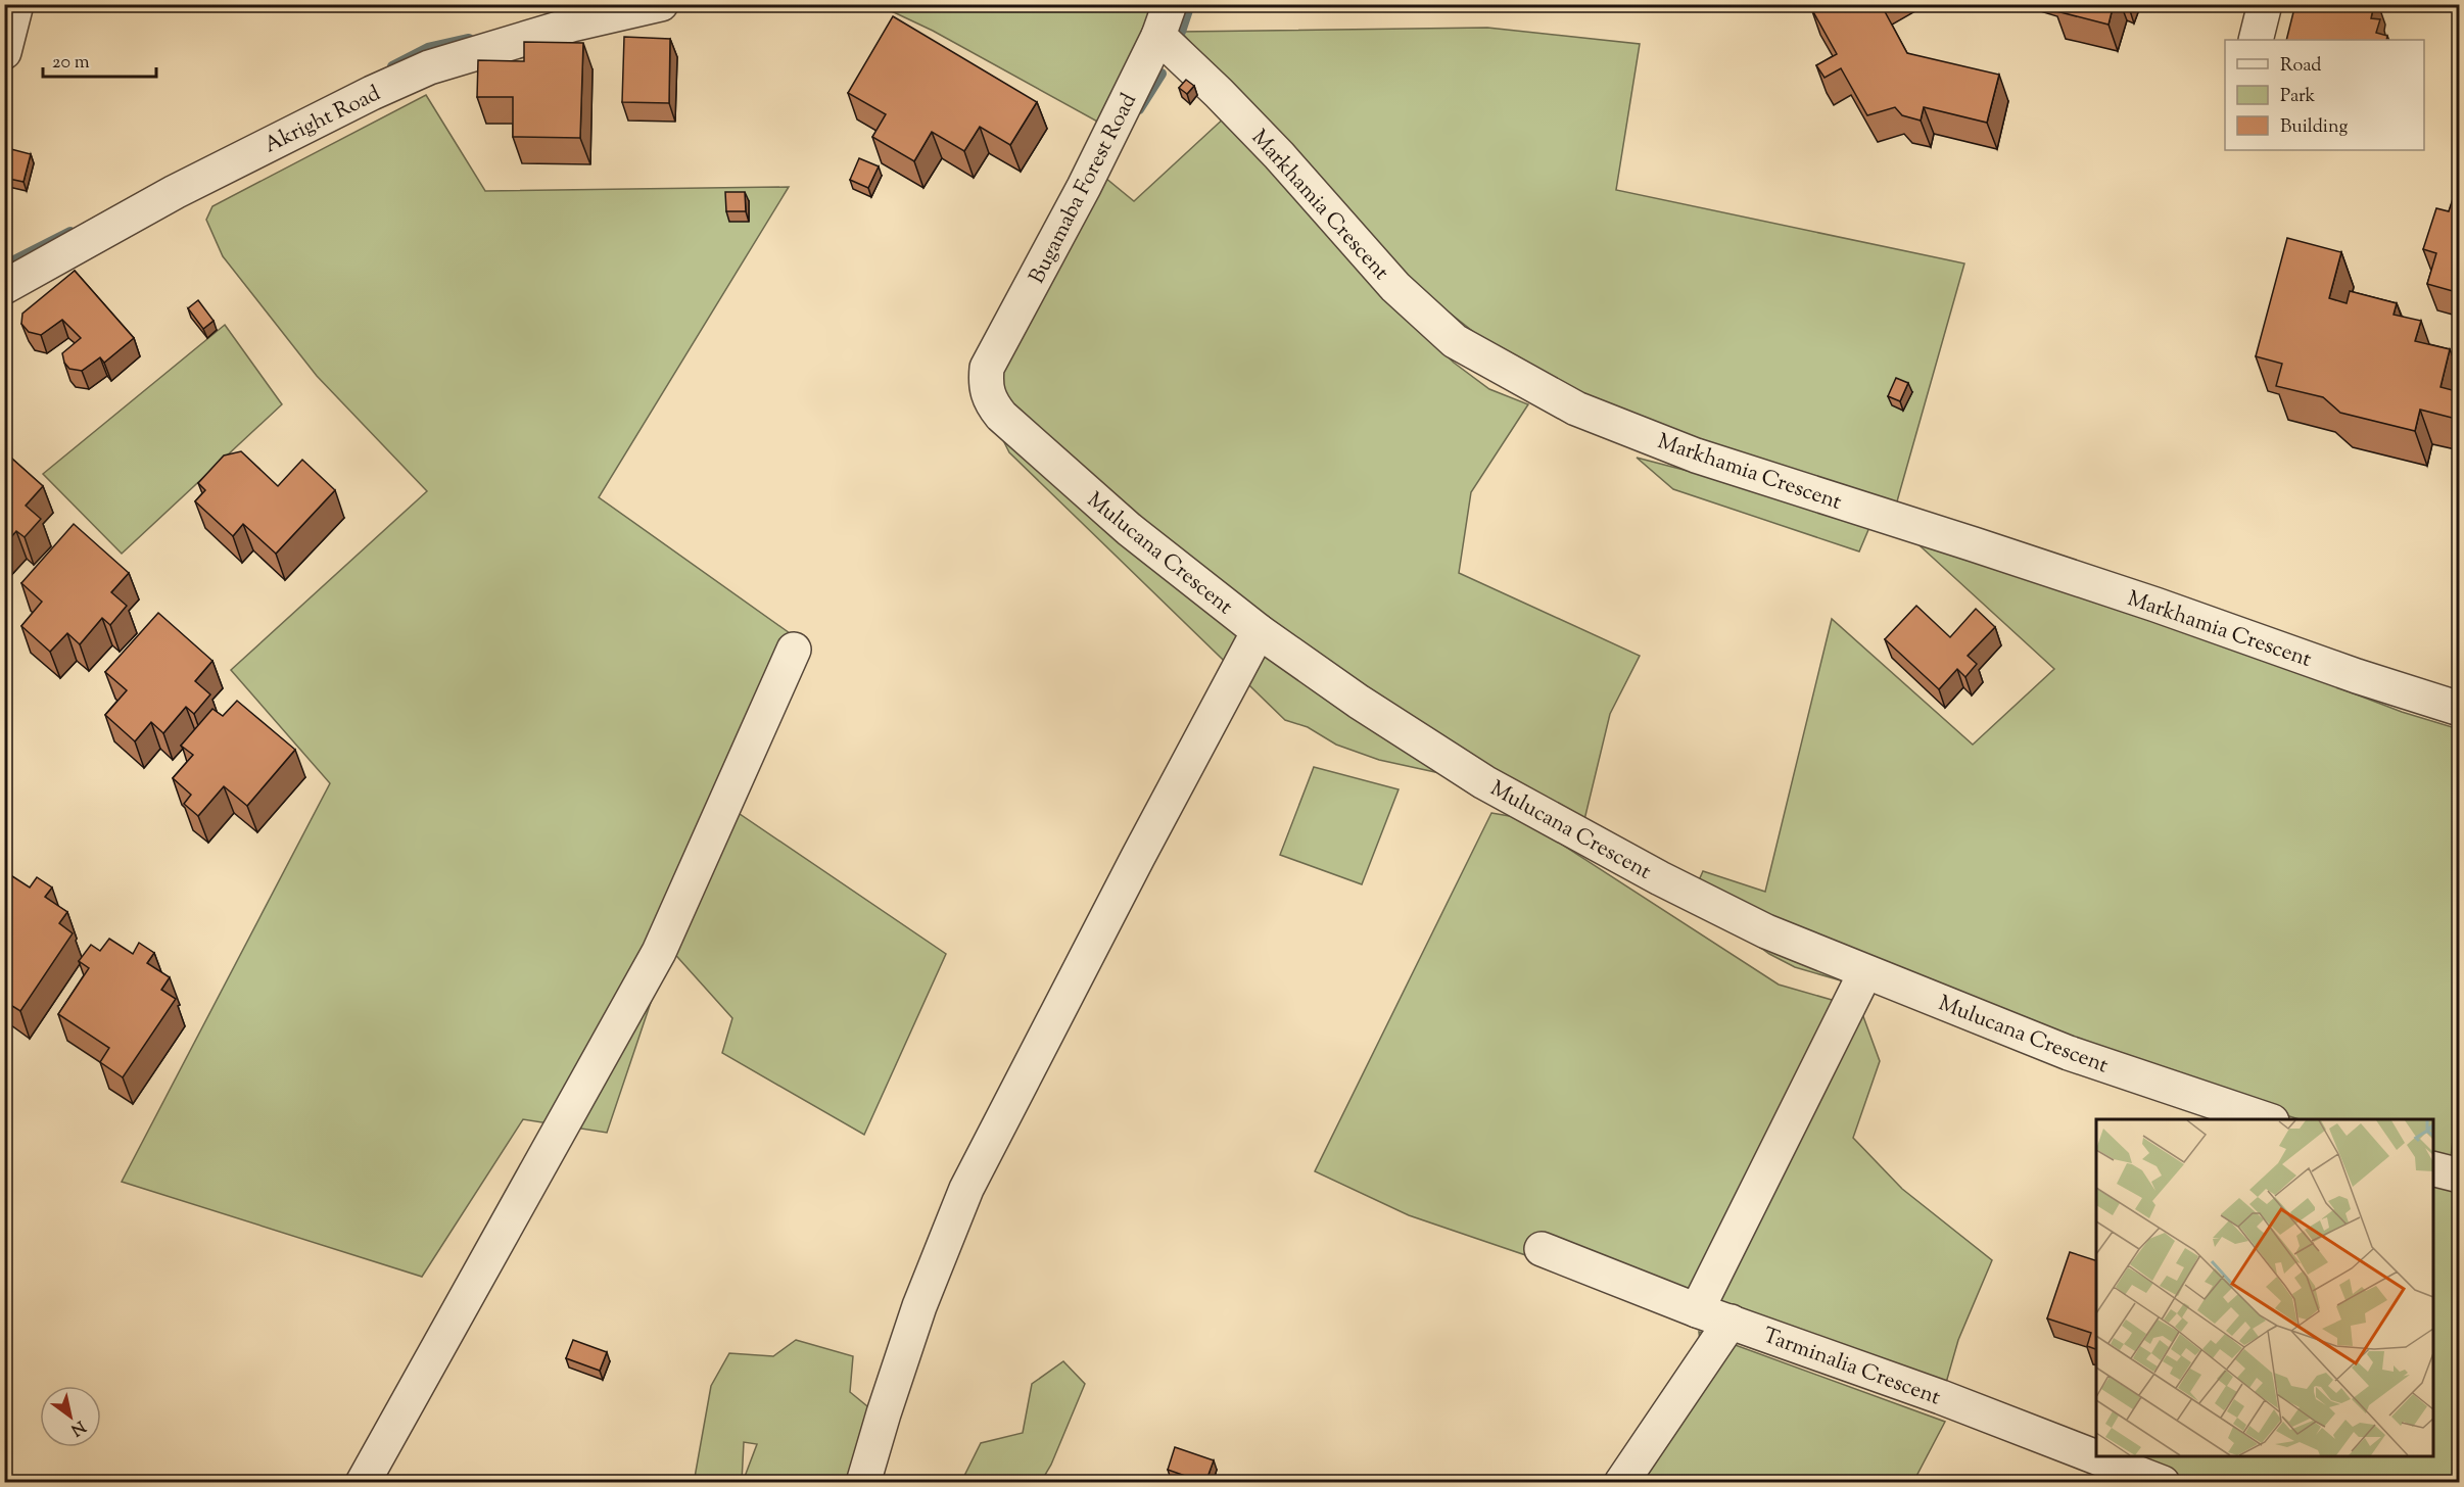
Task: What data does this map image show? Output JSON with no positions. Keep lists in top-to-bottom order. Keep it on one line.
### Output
{"streets":{"street":["Akright Road","Bugamaba Forest Road","Markhamia Crescent","Mulucana Crescent","Tarminalia Crescent"]},"crossings":[["Bugamaba Forest Road","Markhamia Crescent"],["Bugamaba Forest Road","Mulucana Crescent"]],"legend":["Road","Park","Building"],"scale_bar":"20 m","north":"bottom right"}
